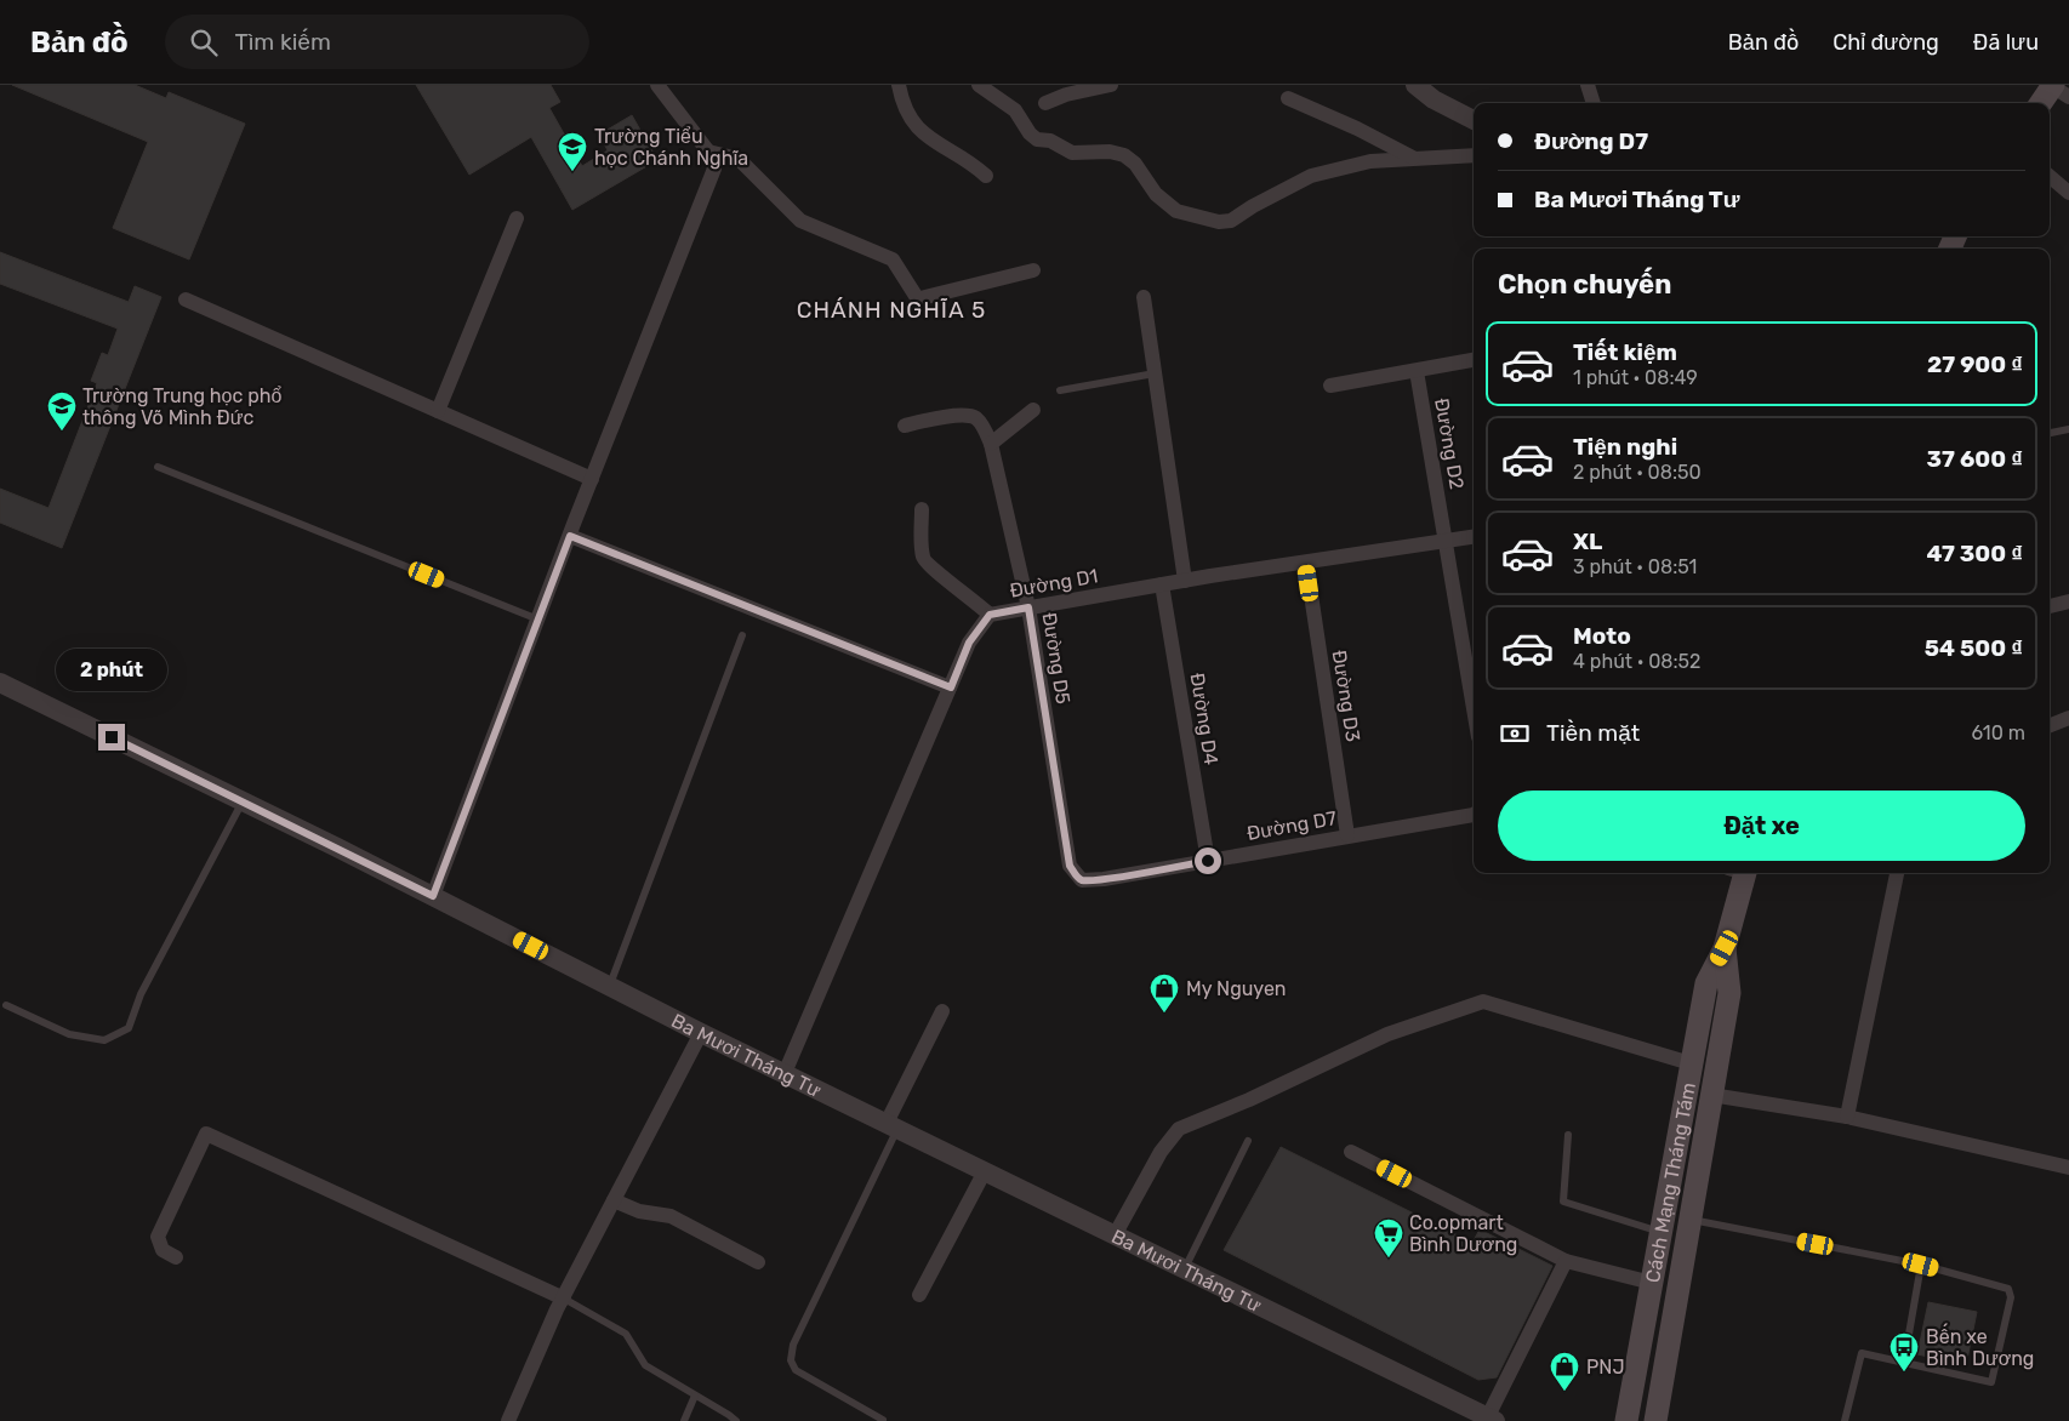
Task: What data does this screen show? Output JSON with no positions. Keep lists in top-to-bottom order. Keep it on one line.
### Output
{"streets":{"main road":["Cách Mạng Tháng Tám"],"street":["Đường D2","Đường D1","Đường D5","Đường D3","Đường D4","Đường D7","Ba Mươi Tháng Tư"]},"crossings":[["Đường D2","Đường D1"],["Đường D1","Đường D5"],["Đường D1","Đường D3"],["Đường D1","Đường D4"],["Đường D1","Ba Mươi Tháng Tư"],["Đường D5","Đường D7"],["Đường D3","Đường D7"],["Đường D4","Đường D7"]],"districts":["CHÁNH NGHĨA 5"],"places":{"school or university":["Trường Tiểu học Chánh Nghĩa","Trường Trung học phổ thông Võ Mình Đức"],"shop":["My Nguyen","PNJ"],"supermarket":["Co.opmart Bình Dương"],"bus stop":["Bến xe Bình Dương"]},"page":{"header":"Bản đồ","search":"Tìm kiếm","nav":["Bản đồ","Chỉ đường","Đã lưu"],"banner":["Đường D7","Ba Mươi Tháng Tư"],"heading":"Chọn chuyến","list":[{"name":"Tiết kiệm","note":"1 phút · 08:49","value":"27 900 ₫"},{"name":"Tiện nghi","note":"2 phút · 08:50","value":"37 600 ₫"},{"name":"XL","note":"3 phút · 08:51","value":"47 300 ₫"},{"name":"Moto","note":"4 phút · 08:52","value":"54 500 ₫"}],"bubble":"2 phút","pay":["Tiền mặt","610 m"],"buttons":"Đặt xe"}}
